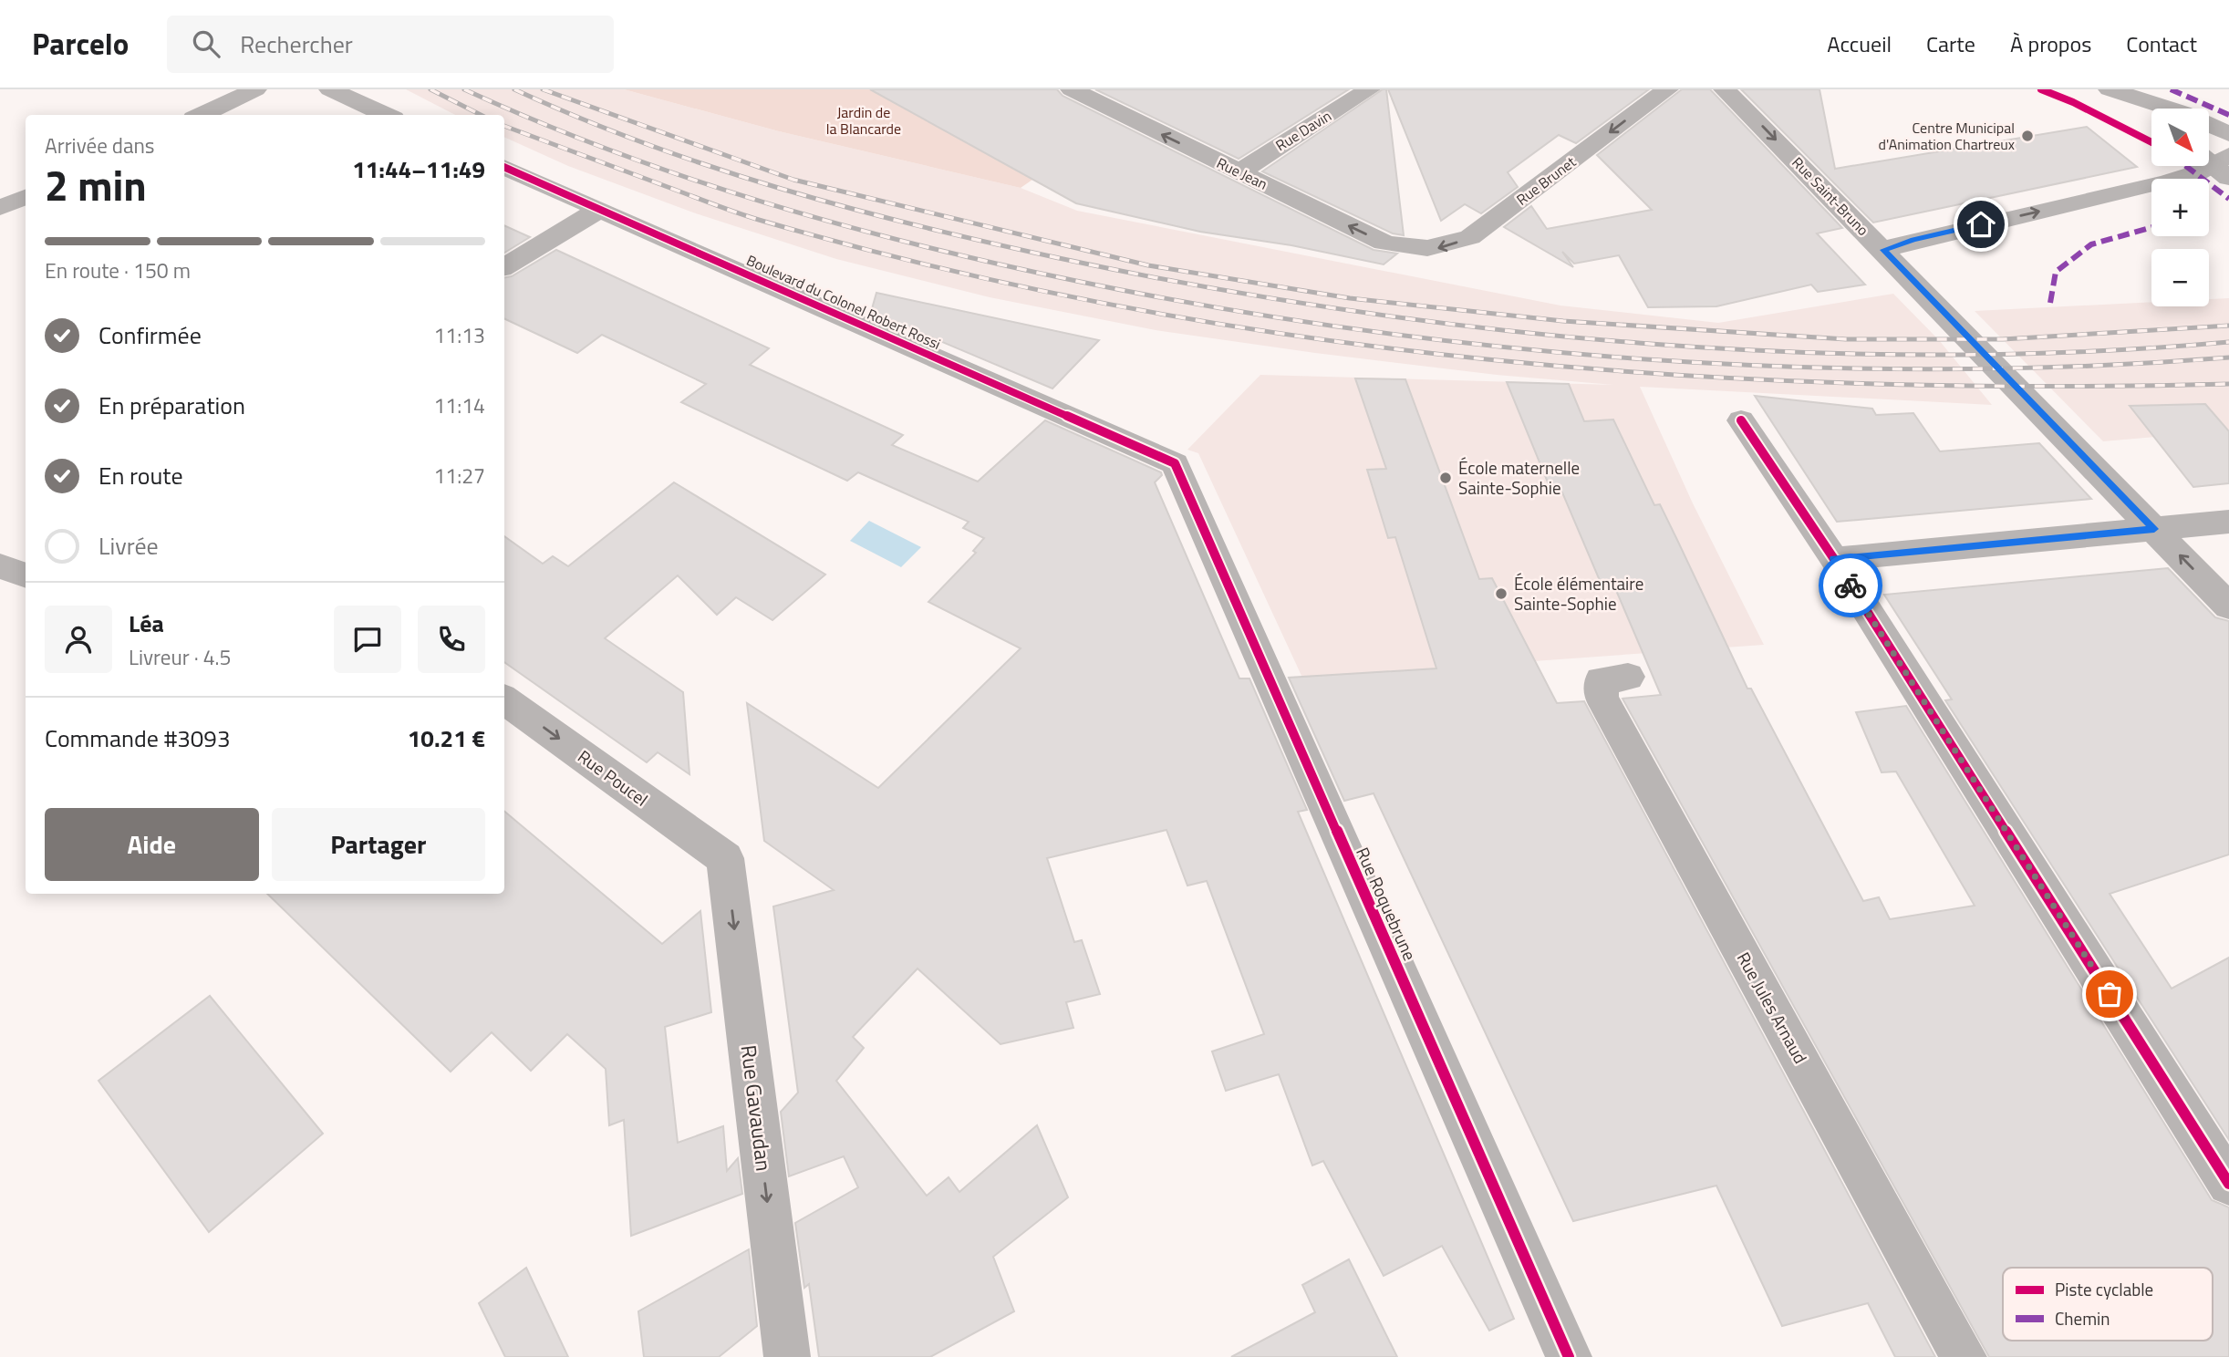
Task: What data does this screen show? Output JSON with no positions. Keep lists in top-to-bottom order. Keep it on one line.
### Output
{"streets":{"street":["Rue Davin","Rue Jean","Rue Brunet","Rue Saint-Bruno","Boulevard du Colonel Robert Rossi","Rue Poucel","Rue Roquebrune","Rue Jules Arnaud","Rue Gavaudan"]},"crossings":[["Rue Davin","Rue Jean"],["Rue Jean","Rue Brunet"],["Boulevard du Colonel Robert Rossi","Rue Roquebrune"],["Rue Poucel","Rue Gavaudan"]],"one_way":["Rue Jean","Rue Brunet","Rue Poucel","Rue Gavaudan"],"parks":["Jardin de la Blancarde"],"places":["Centre Municipal d'Animation Chartreux","École maternelle Sainte-Sophie","École élémentaire Sainte-Sophie"],"legend":["Piste cyclable","Chemin"],"north":"bottom right","page":{"header":"Parcelo","search":"Rechercher","nav":["Accueil","Carte","À propos","Contact"],"map_buttons":["+","−"],"heading":["2 min","Arrivée dans","11:44–11:49"],"panel":["Léa","Livreur · 4.5","Commande #3093","10.21 €"],"bar":"En route · 150 m","list":[["Confirmée","11:13"],["En préparation","11:14"],["En route","11:27"],"Livrée"],"buttons":["Aide","Partager"]}}
